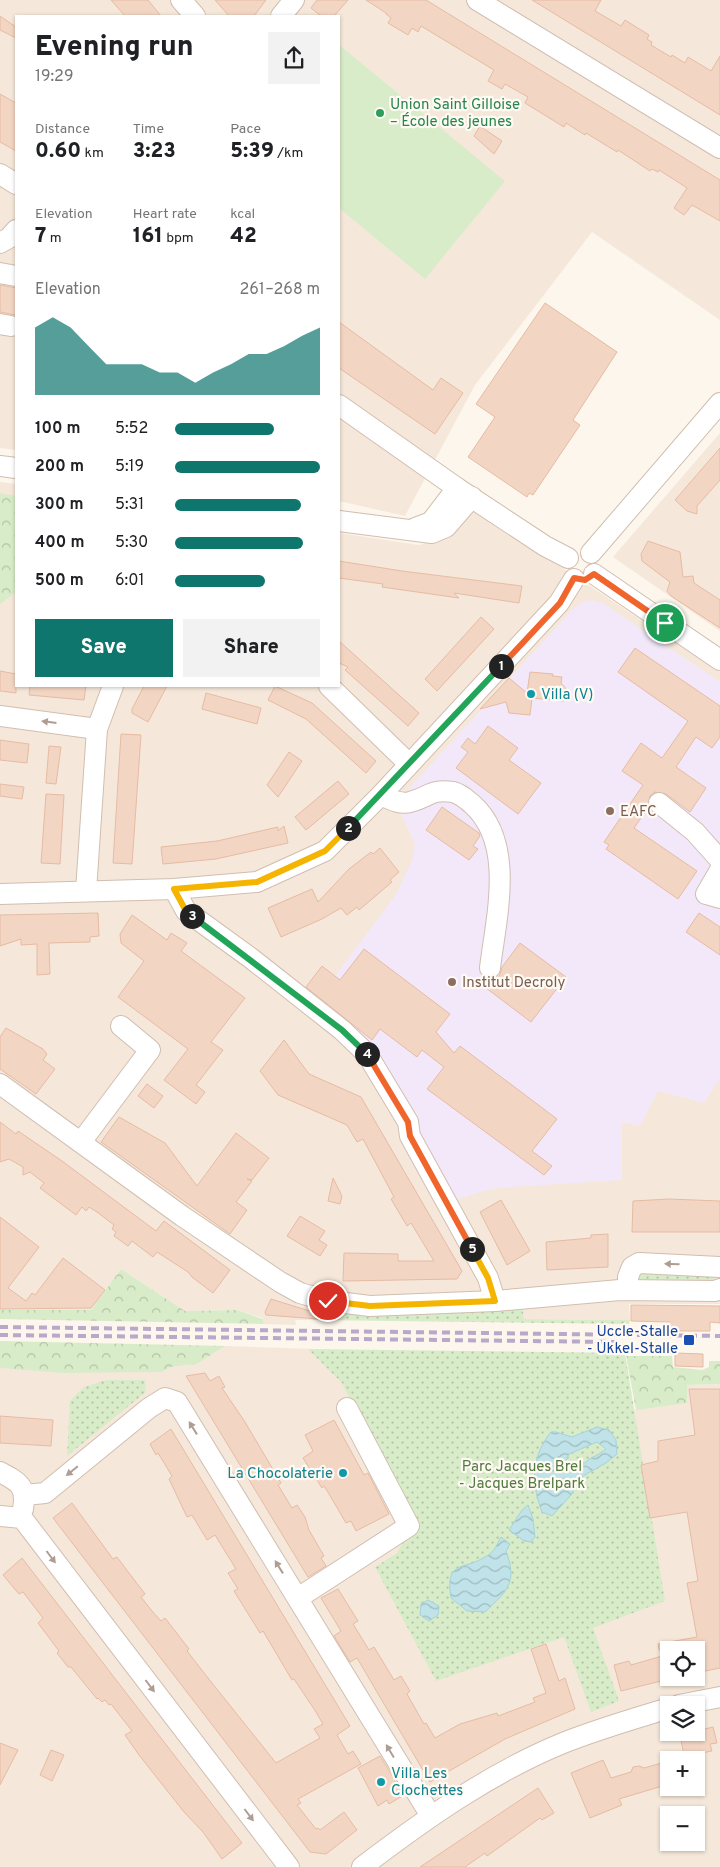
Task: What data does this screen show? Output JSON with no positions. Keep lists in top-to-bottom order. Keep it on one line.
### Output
{"parks":["Parc Jacques Brel - Jacques Brelpark"],"places":{"other":["Union Saint Gilloise – École des jeunes","Villa (V)","EAFC","Institut Decroly","La Chocolaterie","Villa Les Clochettes"],"transit":["Uccle-Stalle - Ukkel-Stalle"]},"page":{"heading":["Evening run","19:29"],"stats":[["Distance","0.60 km"],["Time","3:23"],["Pace","5:39 /km"],["Elevation","7 m"],["Heart rate","161 bpm"],["kcal","42"]],"chart":["Elevation","261–268 m"],"list":[{"name":"100 m","note":"5:52"},{"name":"200 m","note":"5:19"},{"name":"300 m","note":"5:31"},{"name":"400 m","note":"5:30"},{"name":"500 m","note":"6:01"}],"buttons":["Save","Share"],"pins":["1","2","3","4","5"],"map_buttons":["+","−"]}}
